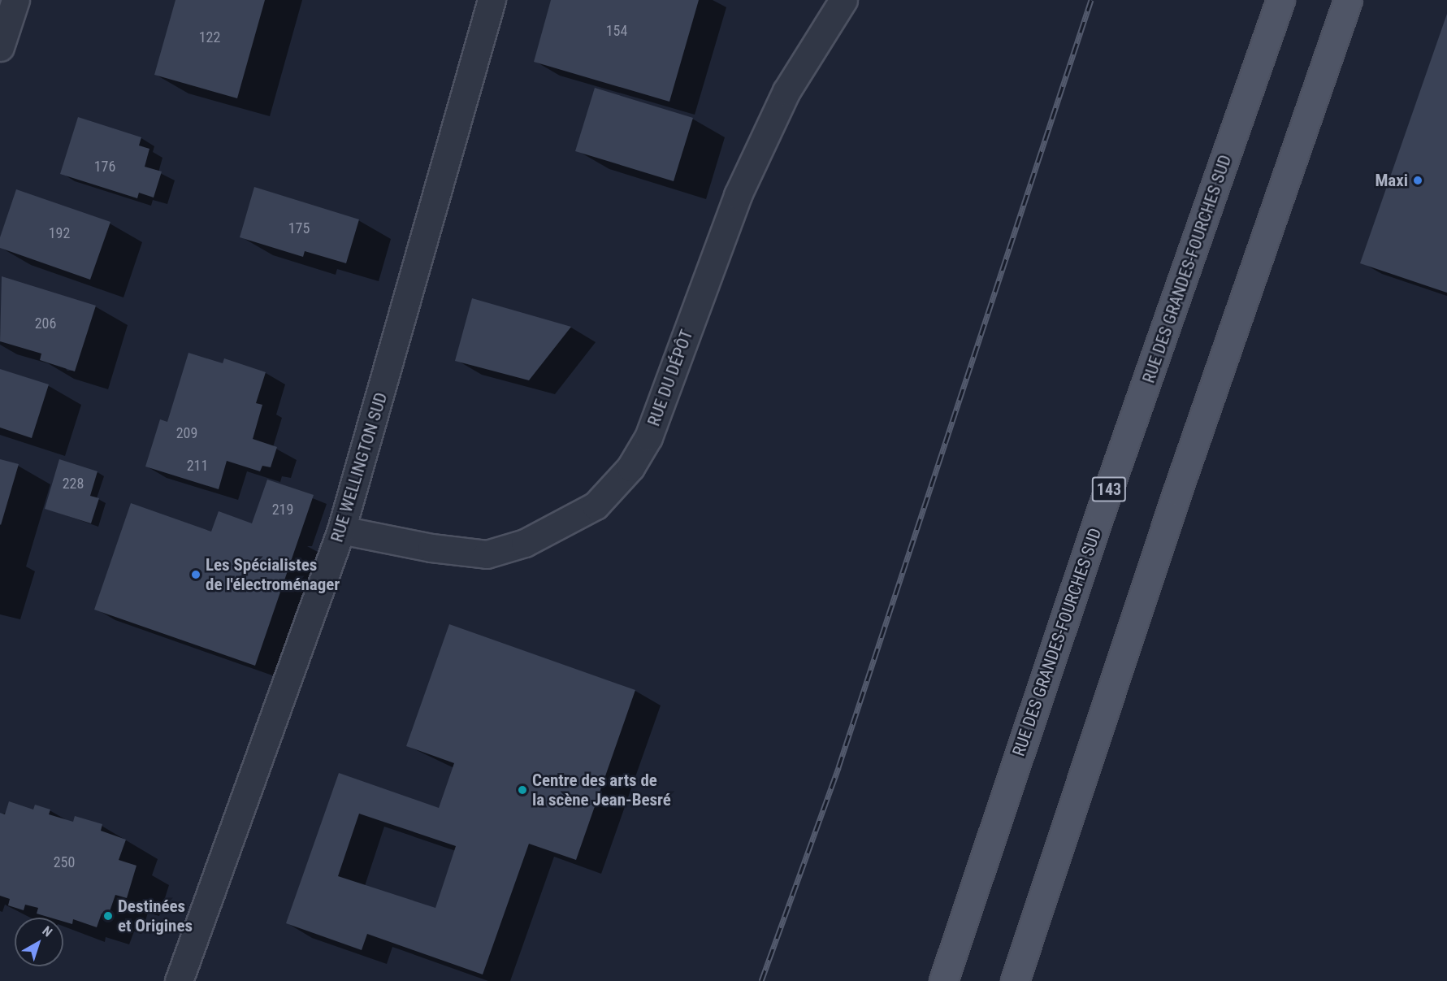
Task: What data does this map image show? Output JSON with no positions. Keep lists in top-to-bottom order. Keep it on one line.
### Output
{"streets":{"main road":["RUE DES GRANDES-FOURCHES SUD","143"],"street":["RUE DU DÉPÔT","RUE WELLINGTON SUD"]},"crossings":[["RUE DU DÉPÔT","RUE WELLINGTON SUD"]],"places":["Maxi","Les Spécialistes de l'électroménager","Centre des arts de la scène Jean-Besré","Destinées et Origines"],"house_numbers":["154","122","176","175","192","206","209","211","228","219","250"],"north":"top right"}
